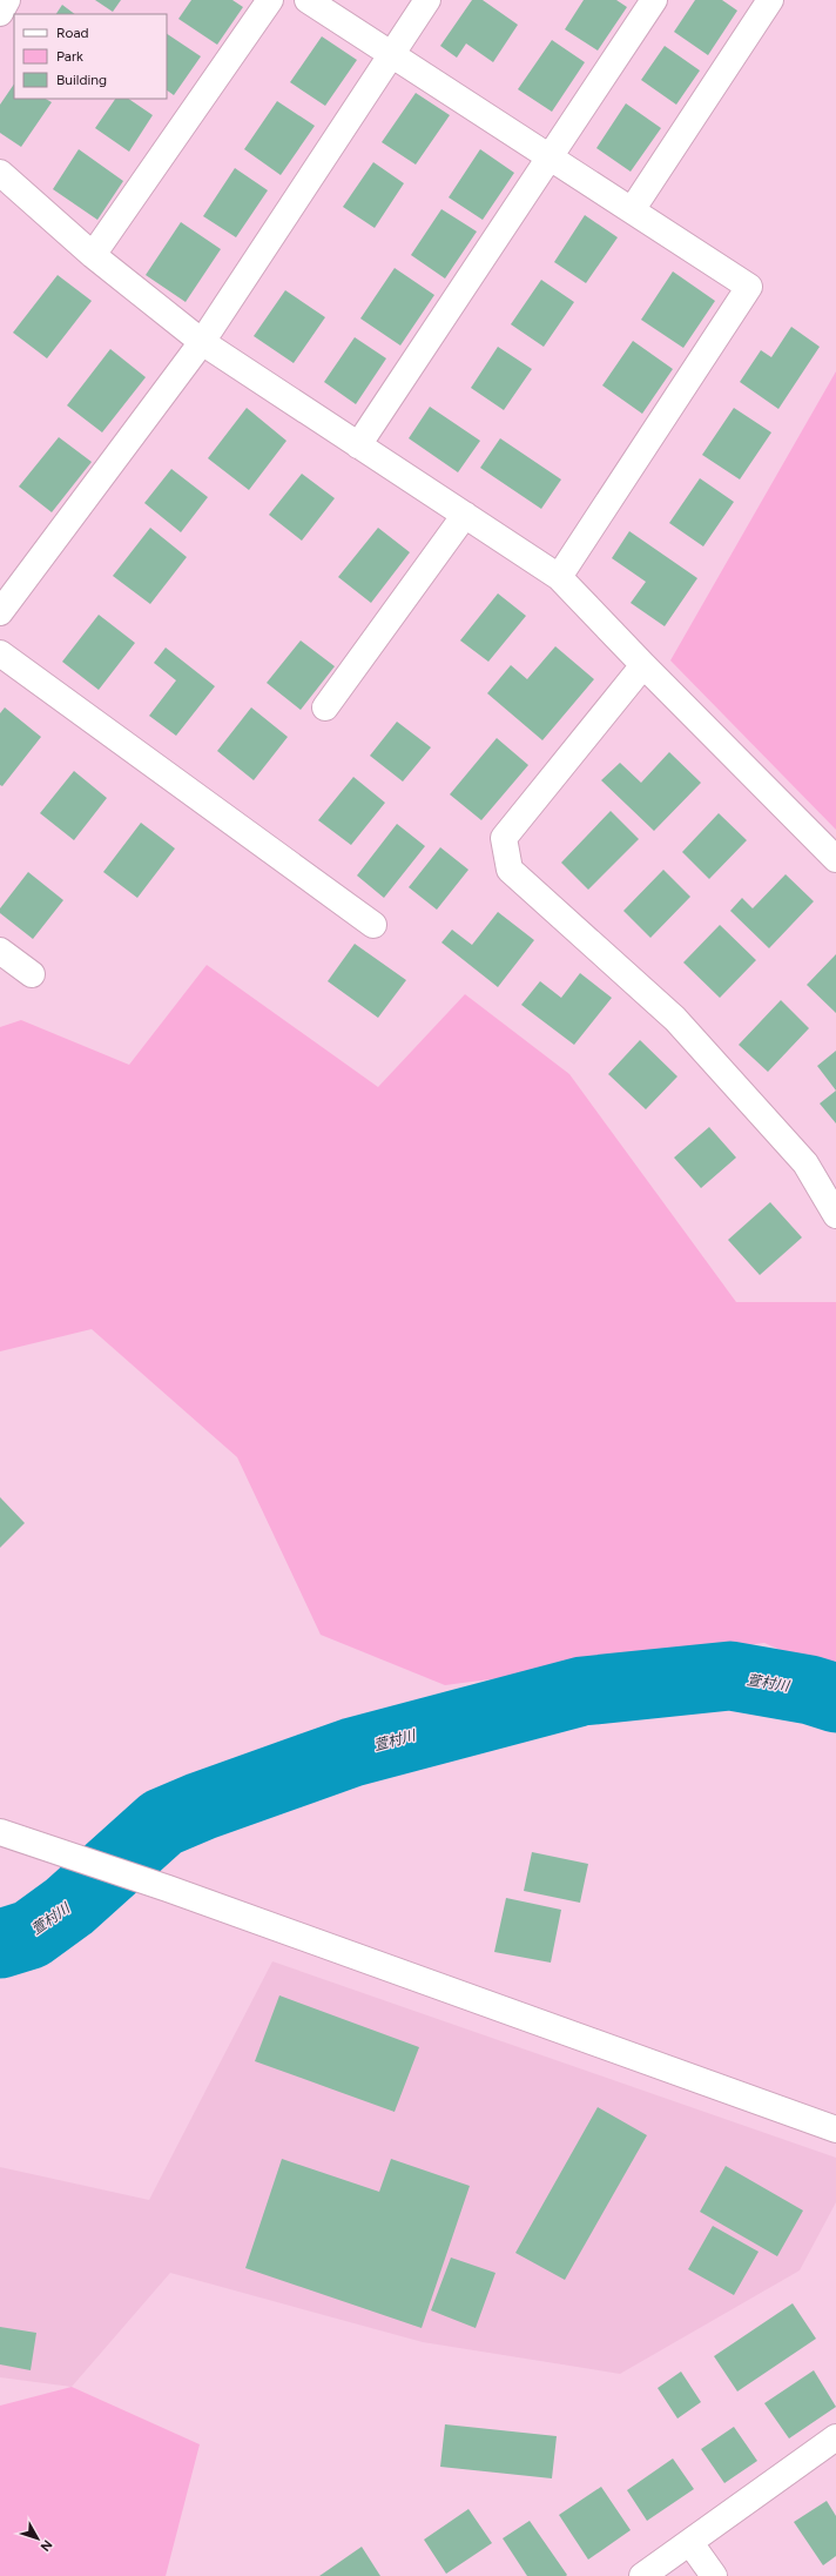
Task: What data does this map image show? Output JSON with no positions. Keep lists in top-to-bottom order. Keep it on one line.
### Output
{"water":["萱村川"],"legend":["Road","Park","Building"],"north":"bottom right"}
